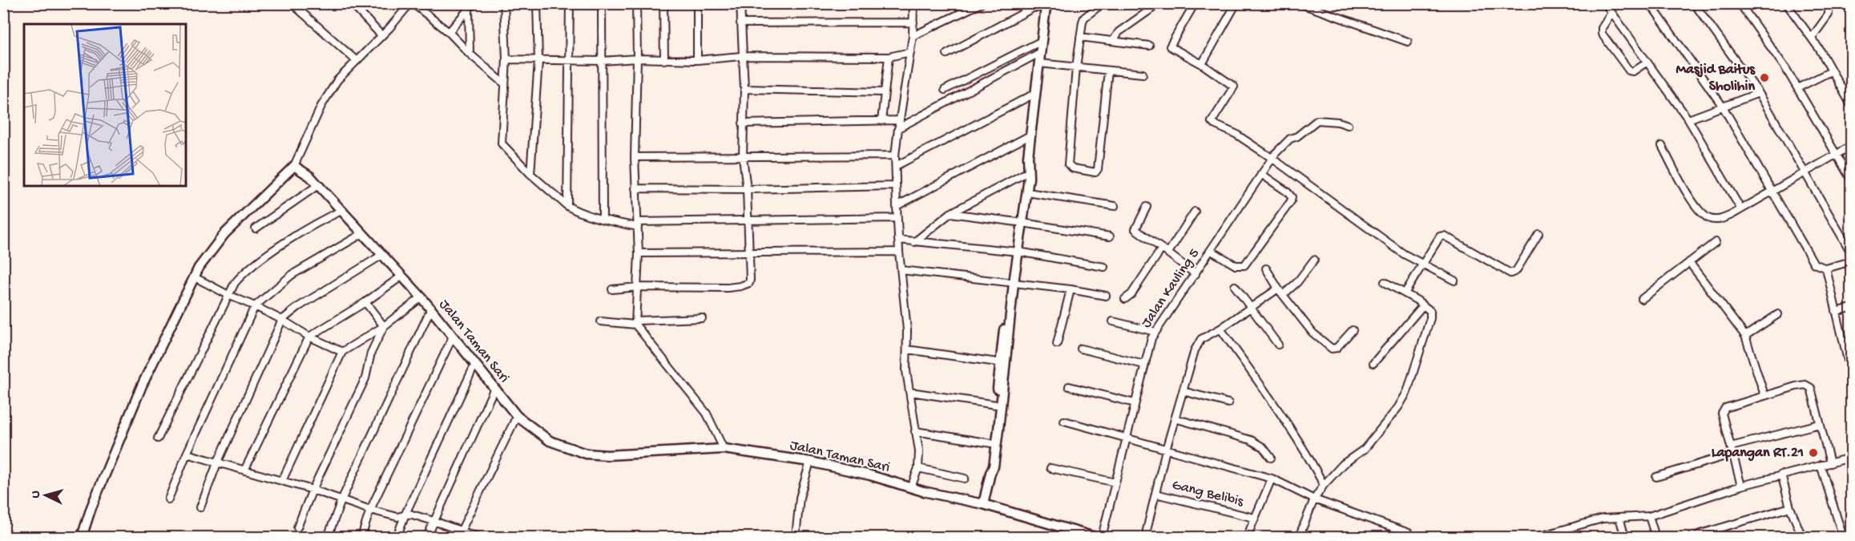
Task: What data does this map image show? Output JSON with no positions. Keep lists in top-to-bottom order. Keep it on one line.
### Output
{"streets":{"street":["Jalan Kavling 5","Jalan Taman Sari","Gang Belibis"]},"places":["Masjid Baitus Sholihin","Lapangan RT.21"],"north":"left"}
